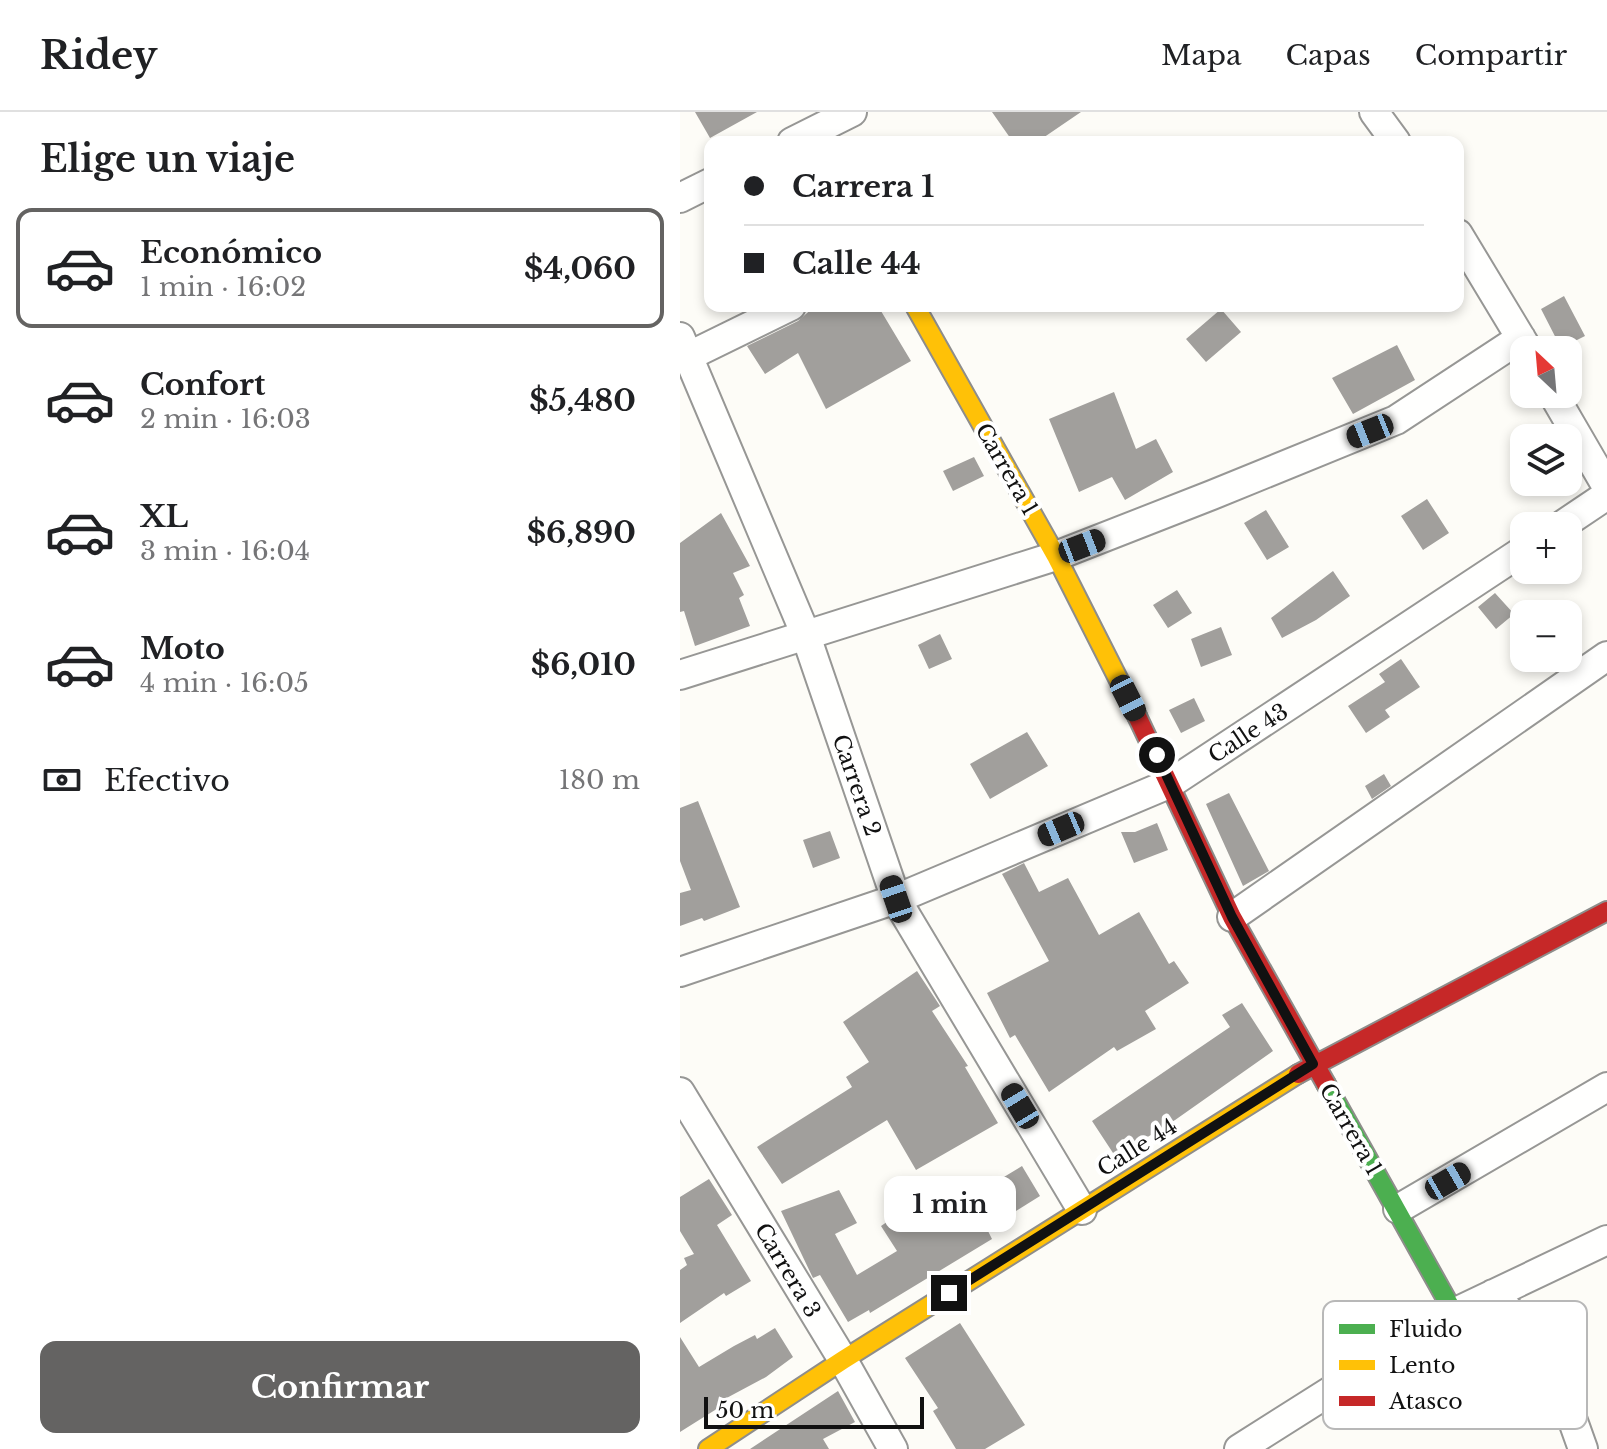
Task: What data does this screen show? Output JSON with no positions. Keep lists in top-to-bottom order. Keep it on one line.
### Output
{"streets":{"street":["Carrera 1","Calle 43","Carrera 2","Calle 44","Carrera 3"]},"crossings":[["Carrera 1","Calle 43"],["Carrera 1","Calle 44"],["Calle 43","Carrera 2"],["Carrera 2","Calle 44"],["Calle 44","Carrera 3"]],"legend":["Fluido","Lento","Atasco"],"scale_bar":"50 m","north":"top left","page":{"header":"Ridey","nav":["Mapa","Capas","Compartir"],"heading":"Elige un viaje","banner":["Carrera 1","Calle 44"],"list":[{"name":"Económico","note":"1 min · 16:02","value":"$4,060"},{"name":"Confort","note":"2 min · 16:03","value":"$5,480"},{"name":"XL","note":"3 min · 16:04","value":"$6,890"},{"name":"Moto","note":"4 min · 16:05","value":"$6,010"}],"map_buttons":["+","−"],"pay":["Efectivo","180 m"],"bubble":"1 min","buttons":"Confirmar","scale":"50 m"}}
